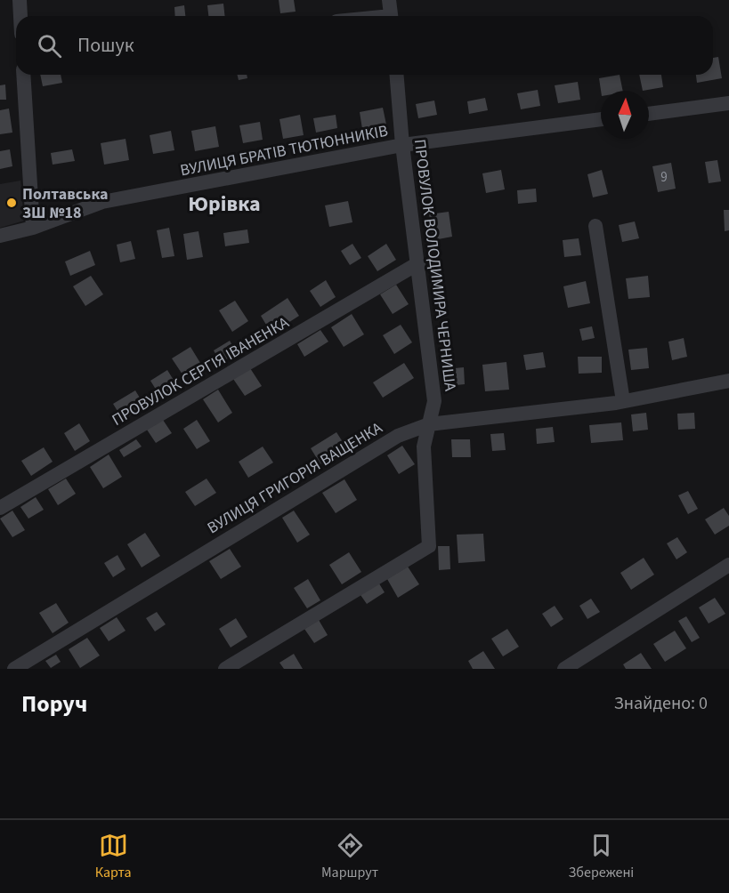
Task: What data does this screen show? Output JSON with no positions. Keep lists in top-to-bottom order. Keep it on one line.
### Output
{"streets":{"street":["ВУЛИЦЯ БРАТІВ ТЮТЮННИКІВ","ПРОВУЛОК ВОЛОДИМИРА ЧЕРНИША","ПРОВУЛОК СЕРГІЯ ІВАНЕНКА","ВУЛИЦЯ ГРИГОРІЯ ВАЩЕНКА"]},"crossings":[["ВУЛИЦЯ БРАТІВ ТЮТЮННИКІВ","ПРОВУЛОК ВОЛОДИМИРА ЧЕРНИША"],["ПРОВУЛОК ВОЛОДИМИРА ЧЕРНИША","ПРОВУЛОК СЕРГІЯ ІВАНЕНКА"],["ПРОВУЛОК ВОЛОДИМИРА ЧЕРНИША","ВУЛИЦЯ ГРИГОРІЯ ВАЩЕНКА"]],"districts":["Юрівка"],"places":["Полтавська ЗШ №18"],"house_numbers":["9"],"north":"top","page":{"search":"Пошук","heading":["Поруч","Знайдено: 0"],"nav":["Карта","Маршрут","Збережені"]}}
